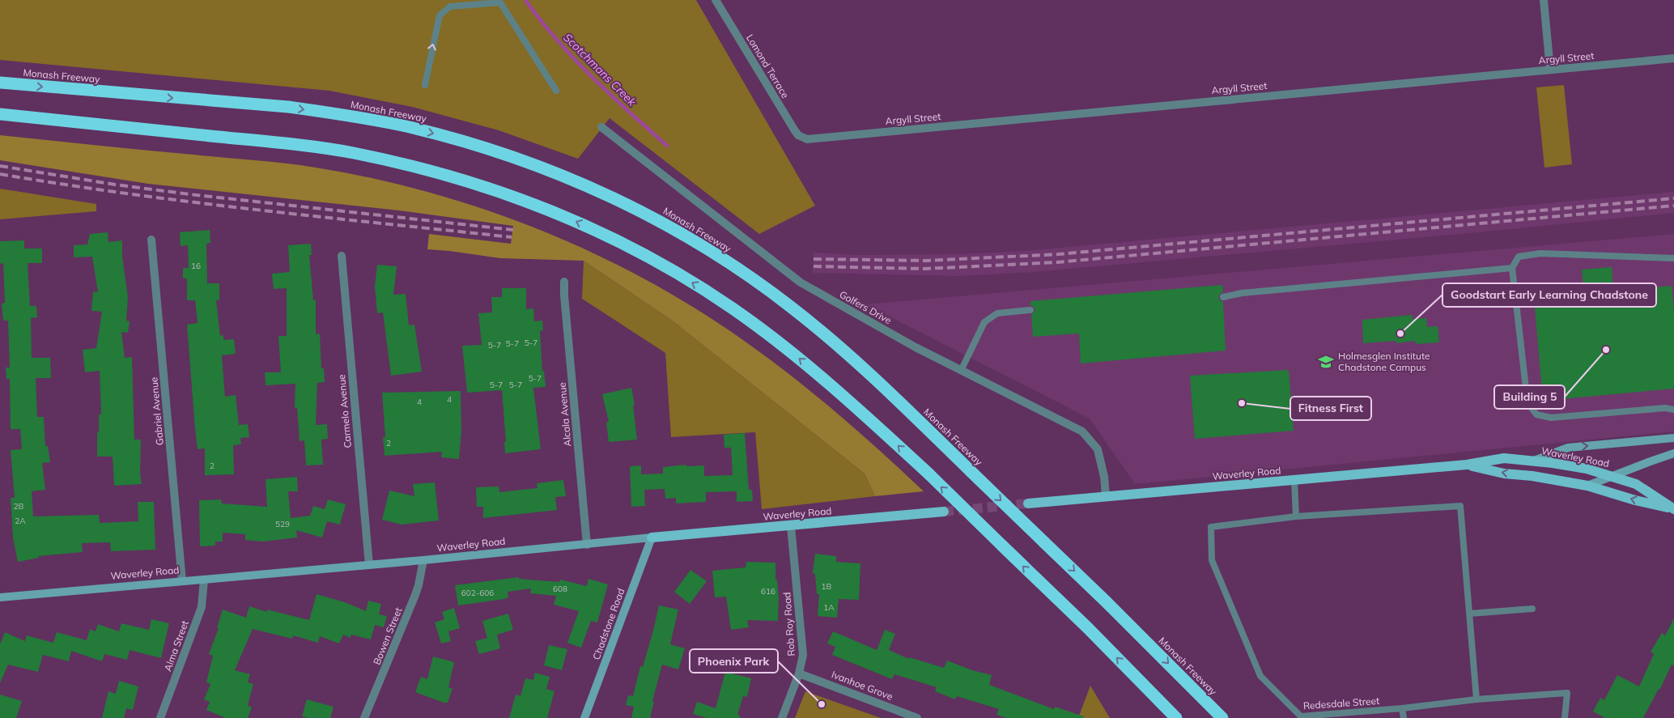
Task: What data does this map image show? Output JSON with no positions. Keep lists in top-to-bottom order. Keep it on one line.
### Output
{"streets":{"highway":["Monash Freeway"],"main road":["Waverley Road","Chadstone Road"],"street":["Argyll Street","Lomond Terrace","Golfers Drive","Gabriel Avenue","Carmelo Avenue","Alcala Avenue","Rob Roy Road","Bowen Street","Alma Street","Ivanhoe Grove"],"lane":["Redesdale Street"]},"crossings":[["Argyll Street","Lomond Terrace"],["Golfers Drive","Waverley Road"],["Gabriel Avenue","Waverley Road"],["Carmelo Avenue","Waverley Road"],["Alcala Avenue","Waverley Road"],["Waverley Road","Chadstone Road"],["Waverley Road","Rob Roy Road"],["Waverley Road","Bowen Street"],["Waverley Road","Alma Street"],["Rob Roy Road","Ivanhoe Grove"]],"water":["Scotchmans Creek"],"places":{"other":["Goodstart Early Learning Chadstone","Building 5","Fitness First","Phoenix Park"],"school or university":["Holmesglen Institute Chadstone Campus"]},"house_numbers":["16","5-7","5-7","5-7","5-7","5-7","5-7","4","4","2","2","2B","2A","529","1B","608","616","602-606","1A"]}
